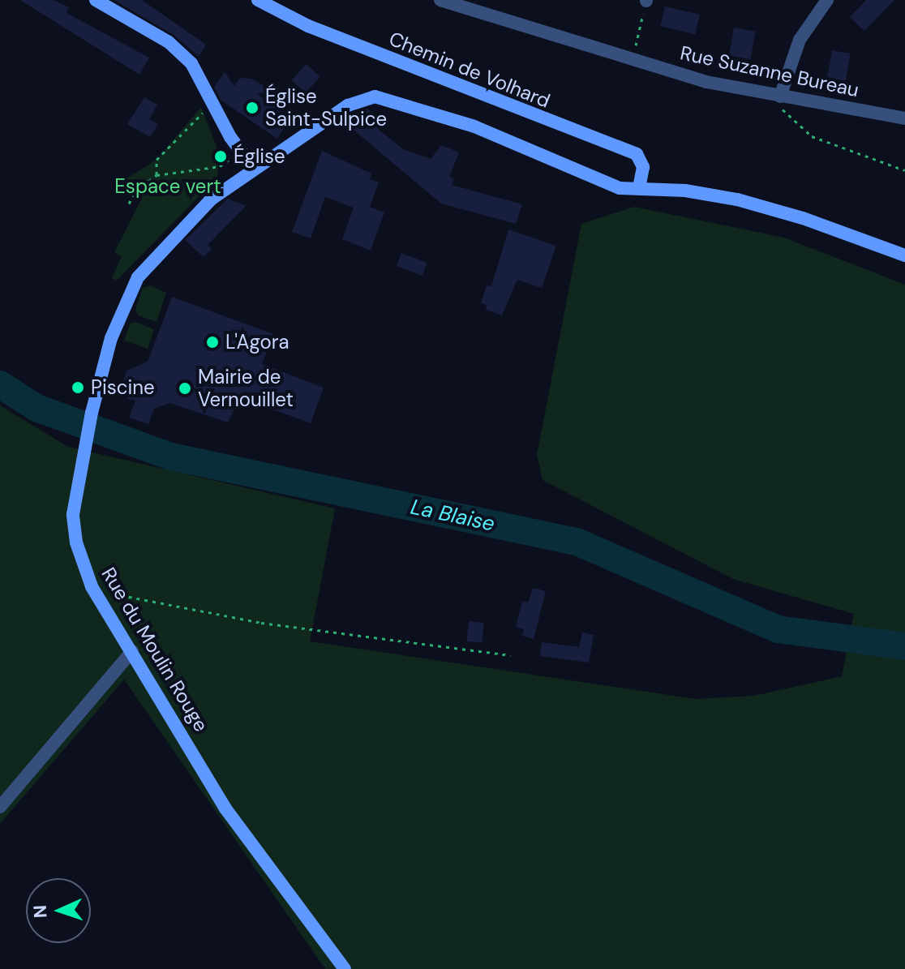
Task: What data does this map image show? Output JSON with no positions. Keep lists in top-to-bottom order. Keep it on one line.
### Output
{"streets":{"street":["Chemin de Volhard","Rue Suzanne Bureau","Rue du Moulin Rouge"]},"water":["La Blaise"],"parks":["Espace vert"],"places":["Église Saint-Sulpice","Église","L'Agora","Piscine","Mairie de Vernouillet"],"north":"left"}
